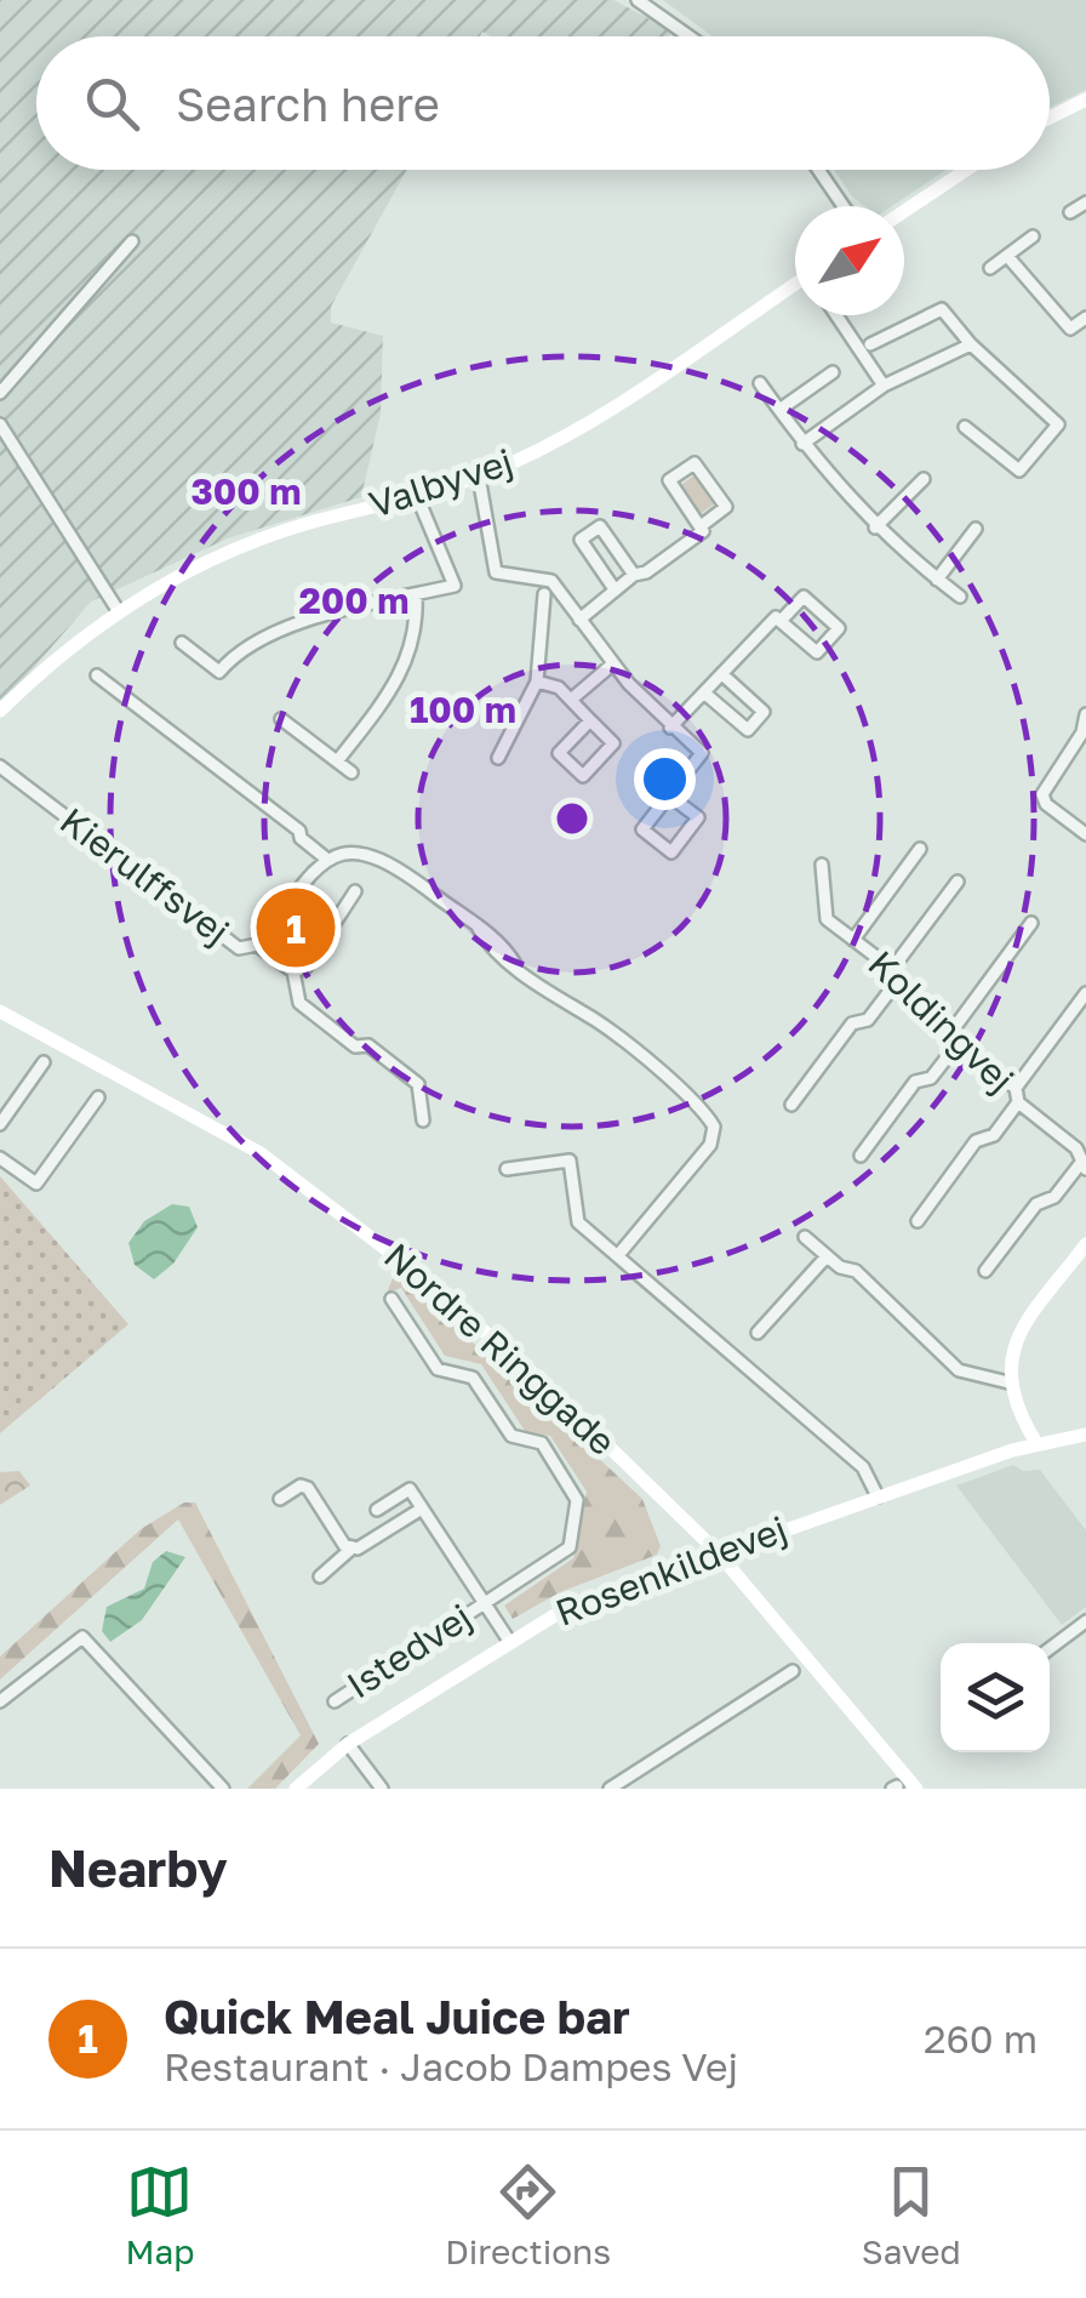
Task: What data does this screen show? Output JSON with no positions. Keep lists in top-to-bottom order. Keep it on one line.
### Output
{"streets":{"street":["Valbyvej","Kierulffsvej","Koldingvej","Nordre Ringgade","Rosenkildevej","Istedvej"]},"crossings":[["Nordre Ringgade","Rosenkildevej"]],"north":"top right","page":{"search":"Search here","pins":"1","heading":"Nearby","list":[{"mark":"1","name":"Quick Meal Juice bar","note":"Restaurant · Jacob Dampes Vej","value":"260 m"}],"nav":["Map","Directions","Saved"]},"rings":["300 m","200 m","100 m"]}
